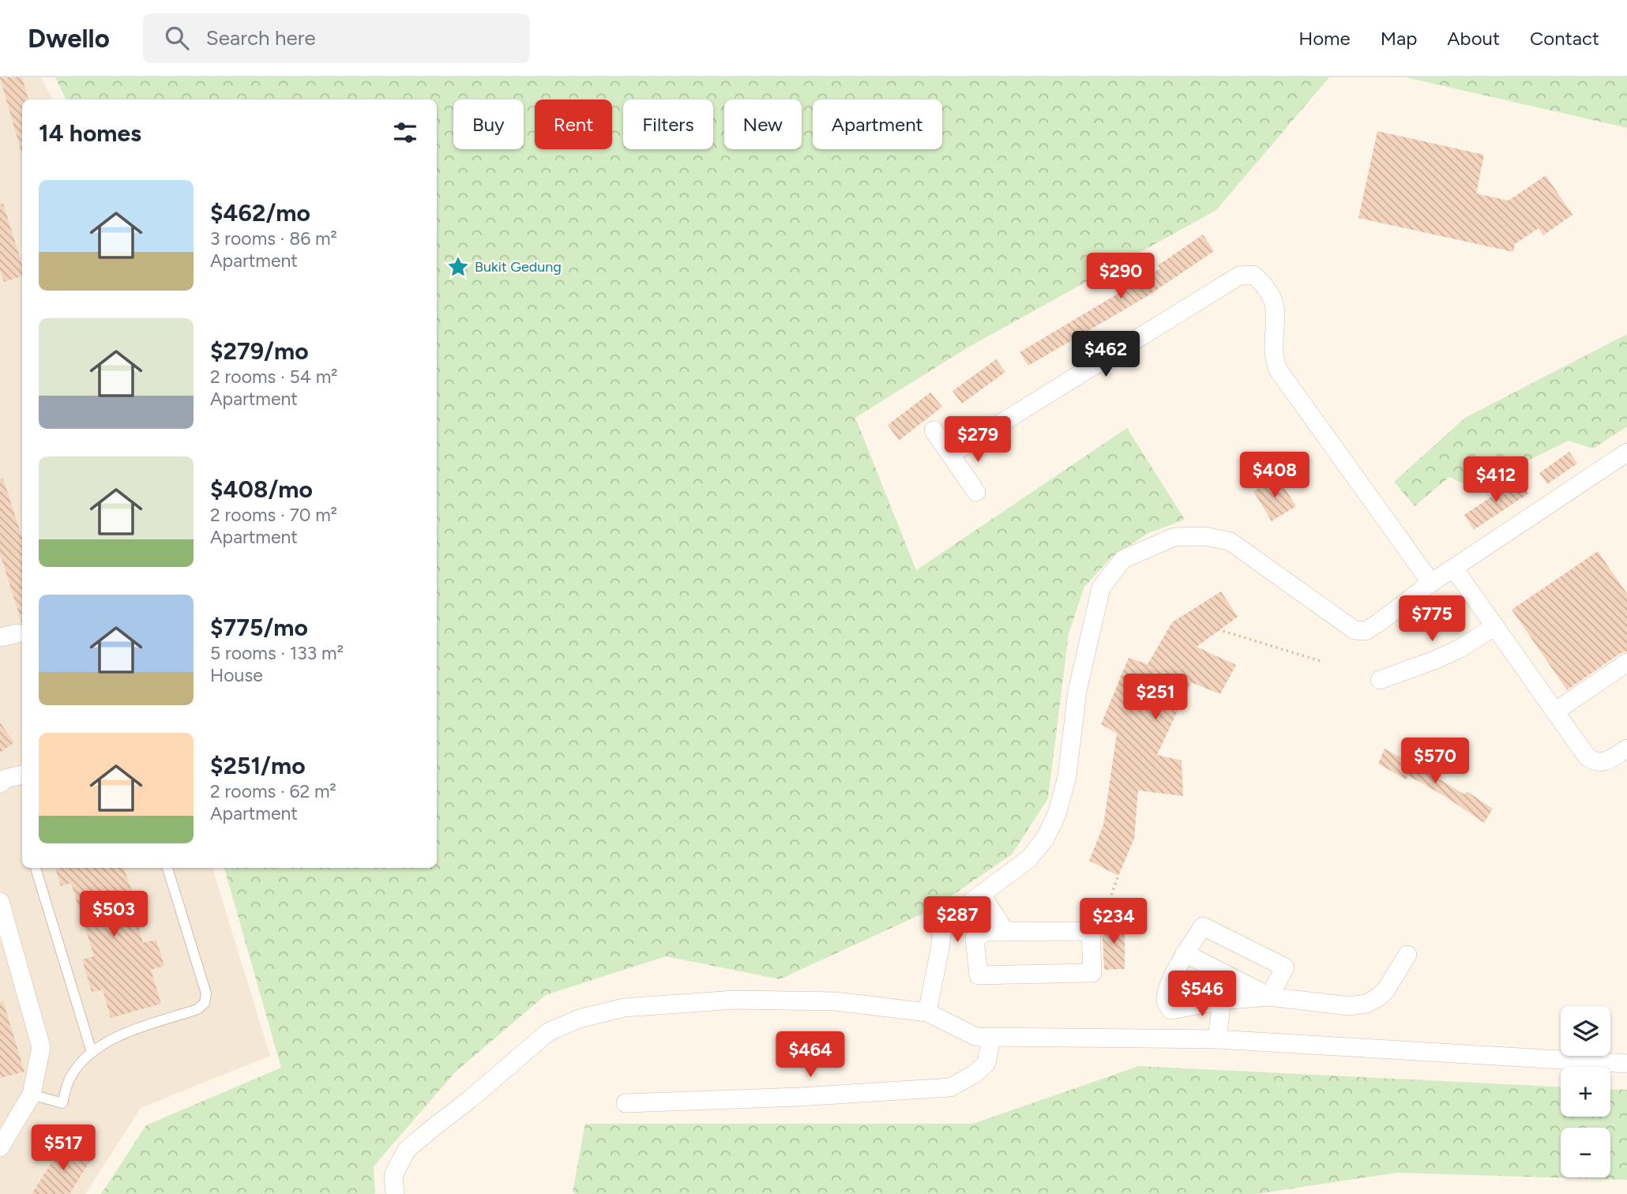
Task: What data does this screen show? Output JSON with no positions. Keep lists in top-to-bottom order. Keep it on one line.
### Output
{"places":{"place":["Bukit Gedung"]},"page":{"header":"Dwello","search":"Search here","nav":["Home","Map","About","Contact"],"chip":["Buy","Rent","Filters","New","Apartment"],"heading":"14 homes","list":[{"name":"$462/mo","note":"3 rooms · 86 m² · Apartment"},{"name":"$279/mo","note":"2 rooms · 54 m² · Apartment"},{"name":"$408/mo","note":"2 rooms · 70 m² · Apartment"},{"name":"$775/mo","note":"5 rooms · 133 m² · House"},{"name":"$251/mo","note":"2 rooms · 62 m² · Apartment"}],"price":["$290","$462","$279","$408","$412","$775","$251","$570","$503","$287","$234","$546","$464","$517"],"map_buttons":["+","−"]}}
